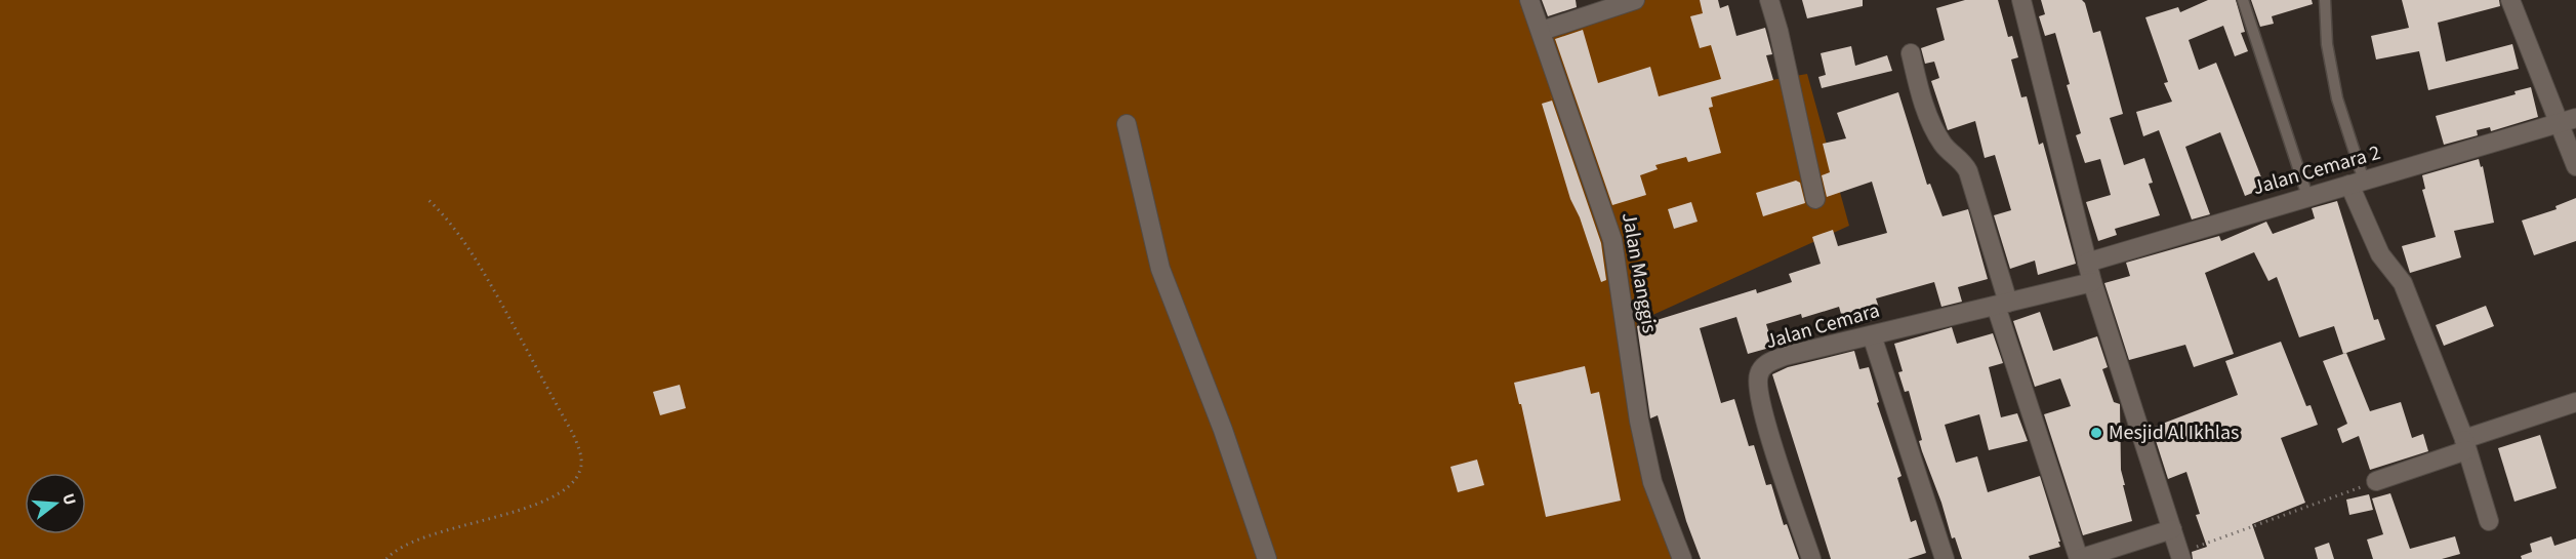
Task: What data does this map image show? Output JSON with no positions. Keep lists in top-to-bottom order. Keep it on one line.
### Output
{"streets":{"street":["Jalan Cemara 2","Jalan Manggis","Jalan Cemara"]},"places":["Mesjid Al Ikhlas"],"north":"right"}
